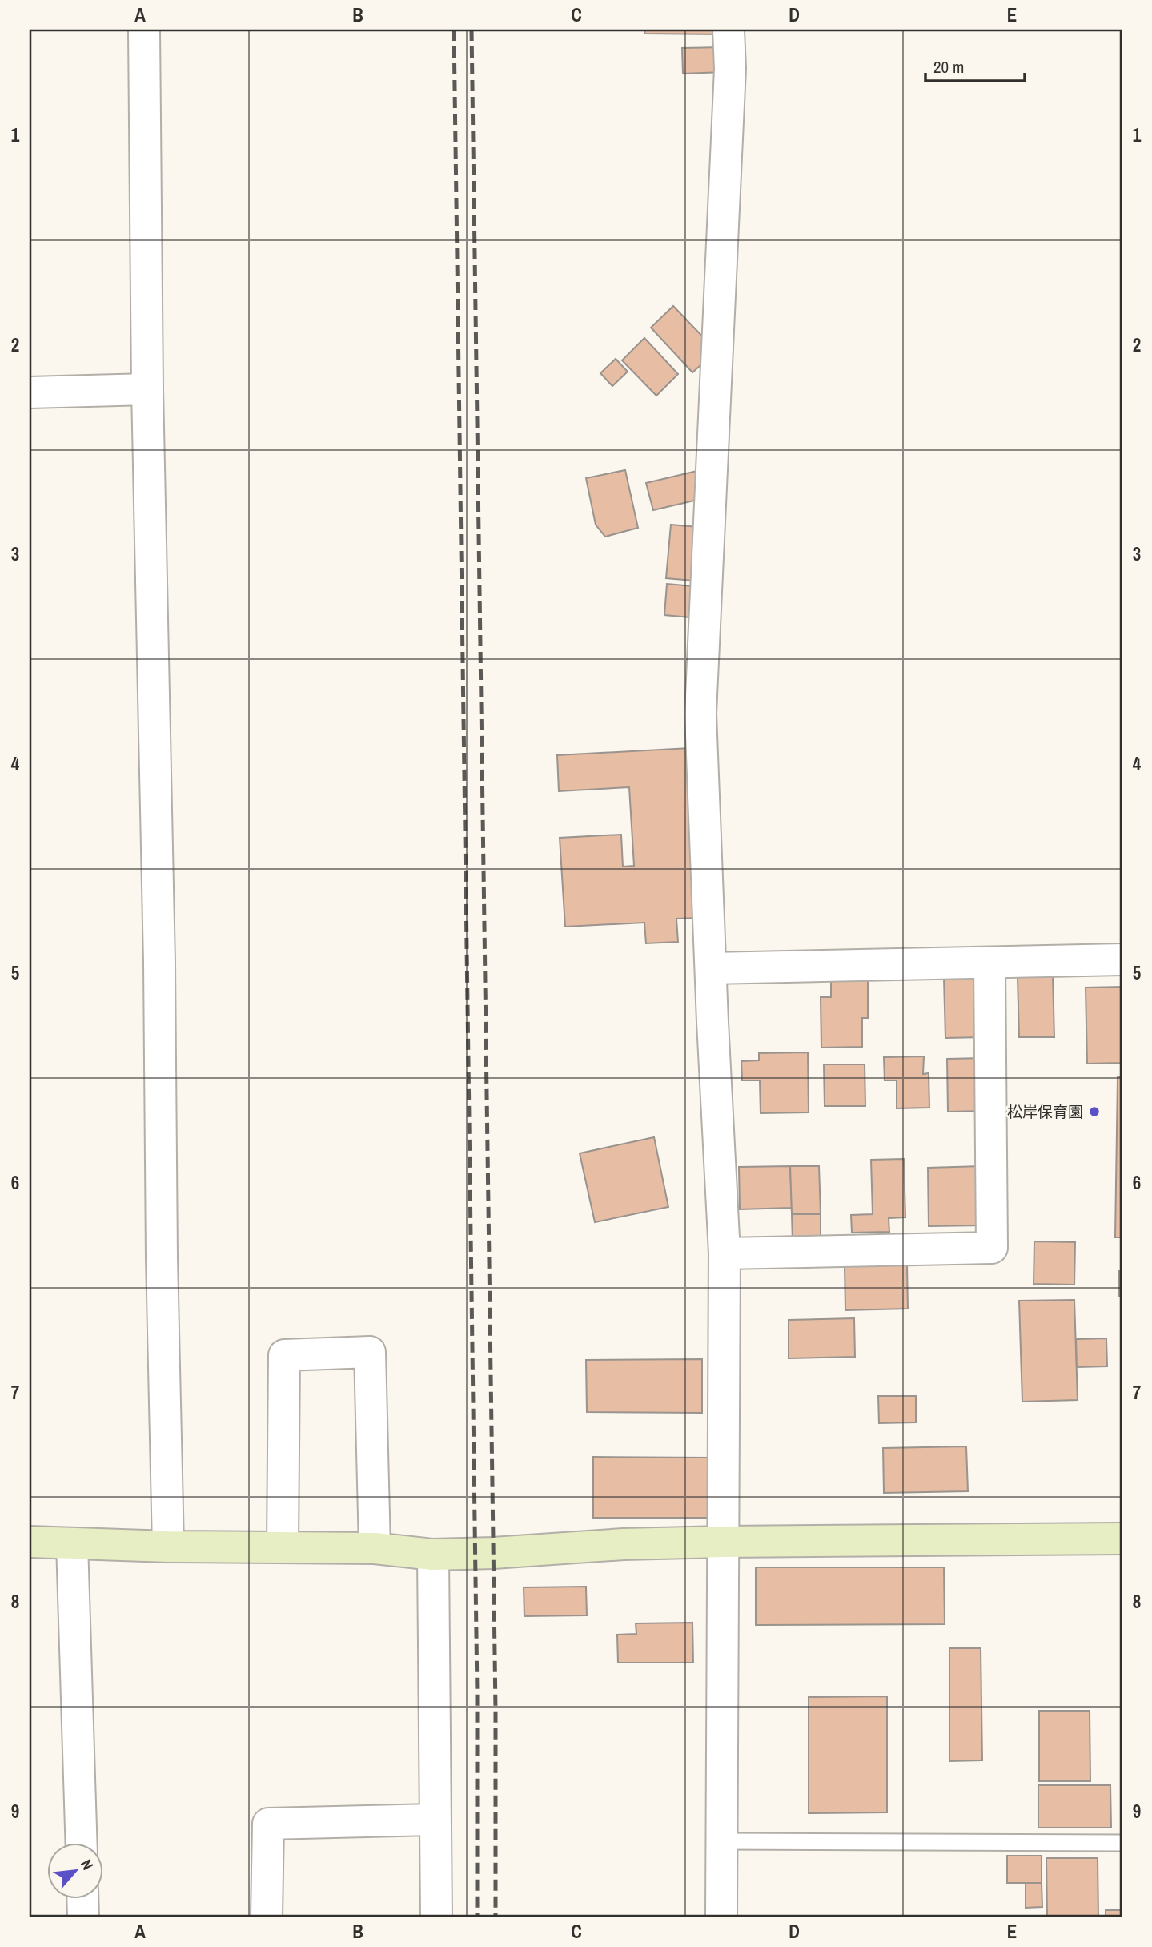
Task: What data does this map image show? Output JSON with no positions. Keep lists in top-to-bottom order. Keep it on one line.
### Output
{"places":["松岸保育園"],"scale_bar":"20 m","north":"top right","grid":{"columns":["A","B","C","D","E"],"rows":["1","2","3","4","5","6","7","8","9"]}}
